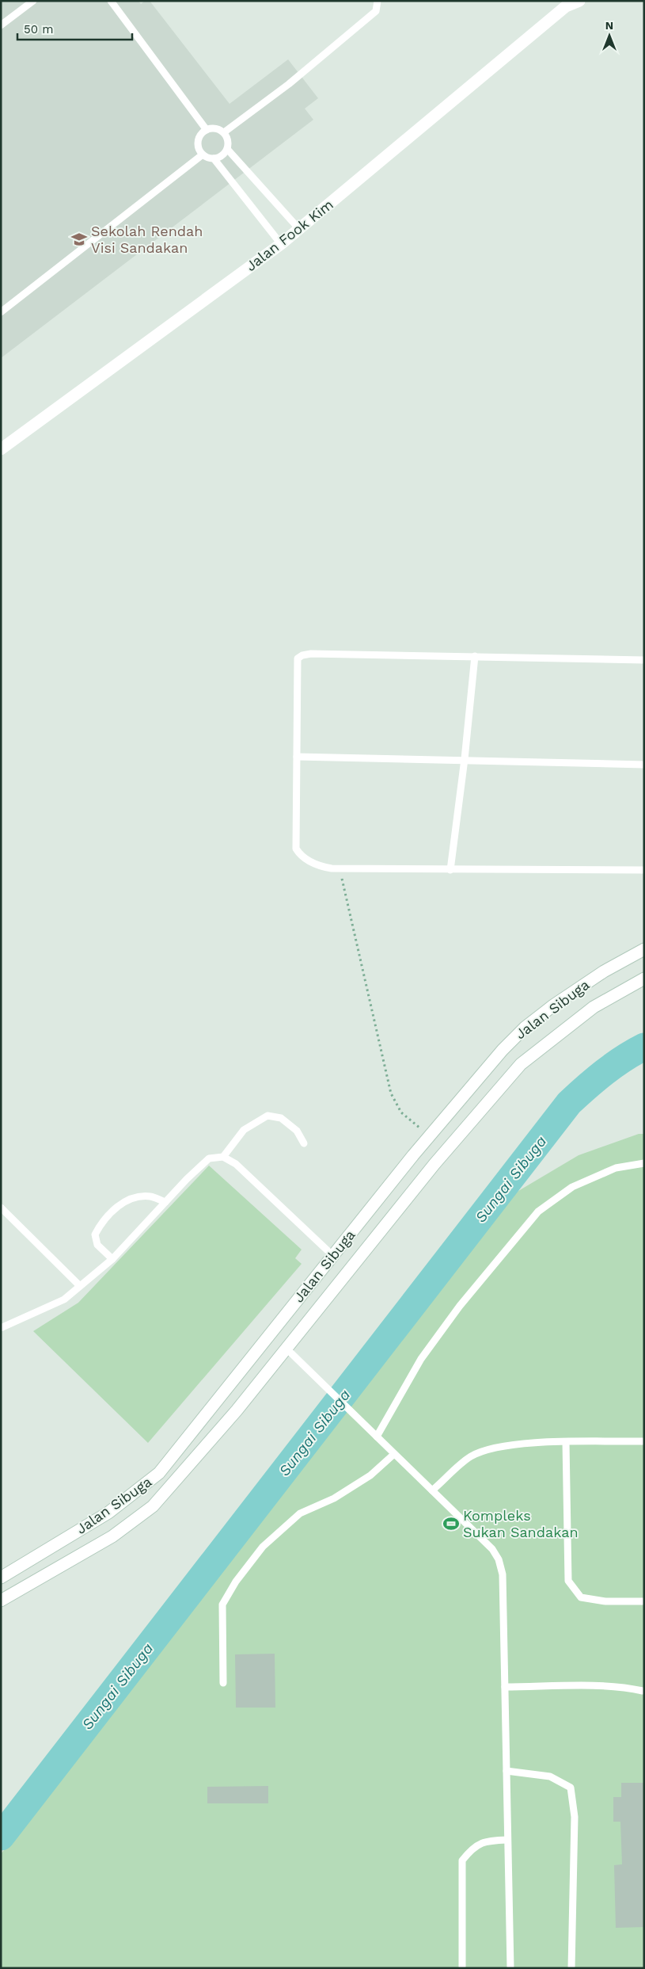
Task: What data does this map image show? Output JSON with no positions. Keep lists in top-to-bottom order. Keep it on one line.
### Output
{"streets":{"main road":["Jalan Fook Kim","Jalan Sibuga"]},"water":["Sungai Sibuga"],"places":{"school or university":["Sekolah Rendah Visi Sandakan"],"sports":["Kompleks Sukan Sandakan"]},"scale_bar":"50 m","north":"top"}
